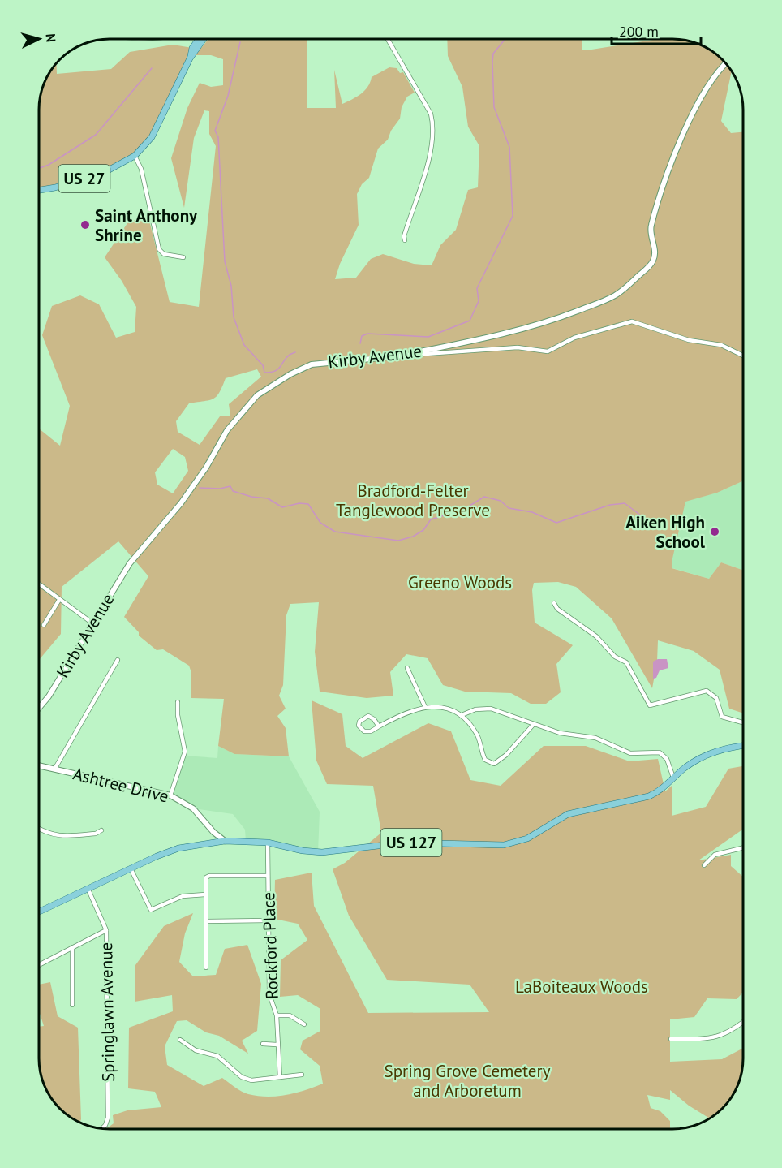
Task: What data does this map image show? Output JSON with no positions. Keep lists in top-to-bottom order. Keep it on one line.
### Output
{"streets":{"main road":["US 27","US 127"],"street":["Kirby Avenue","Ashtree Drive","Rockford Place","Springlawn Avenue"]},"crossings":[["Ashtree Drive","US 127"],["US 127","Rockford Place"],["US 127","Springlawn Avenue"]],"parks":["Bradford-Felter Tanglewood Preserve","Greeno Woods","LaBoiteaux Woods","Spring Grove Cemetery and Arboretum"],"places":["Saint Anthony Shrine","Aiken High School"],"scale_bar":"200 m","north":"right"}
